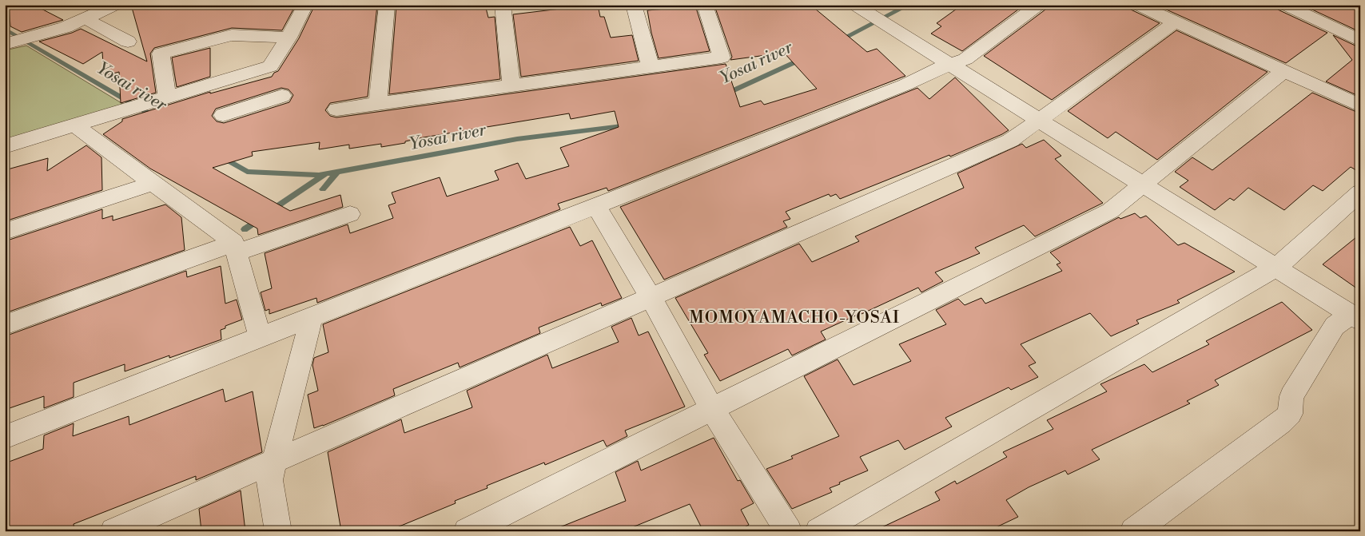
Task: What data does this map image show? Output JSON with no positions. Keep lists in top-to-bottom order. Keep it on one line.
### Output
{"districts":["MOMOYAMACHO-YOSAI"],"water":["Yosai river"]}
